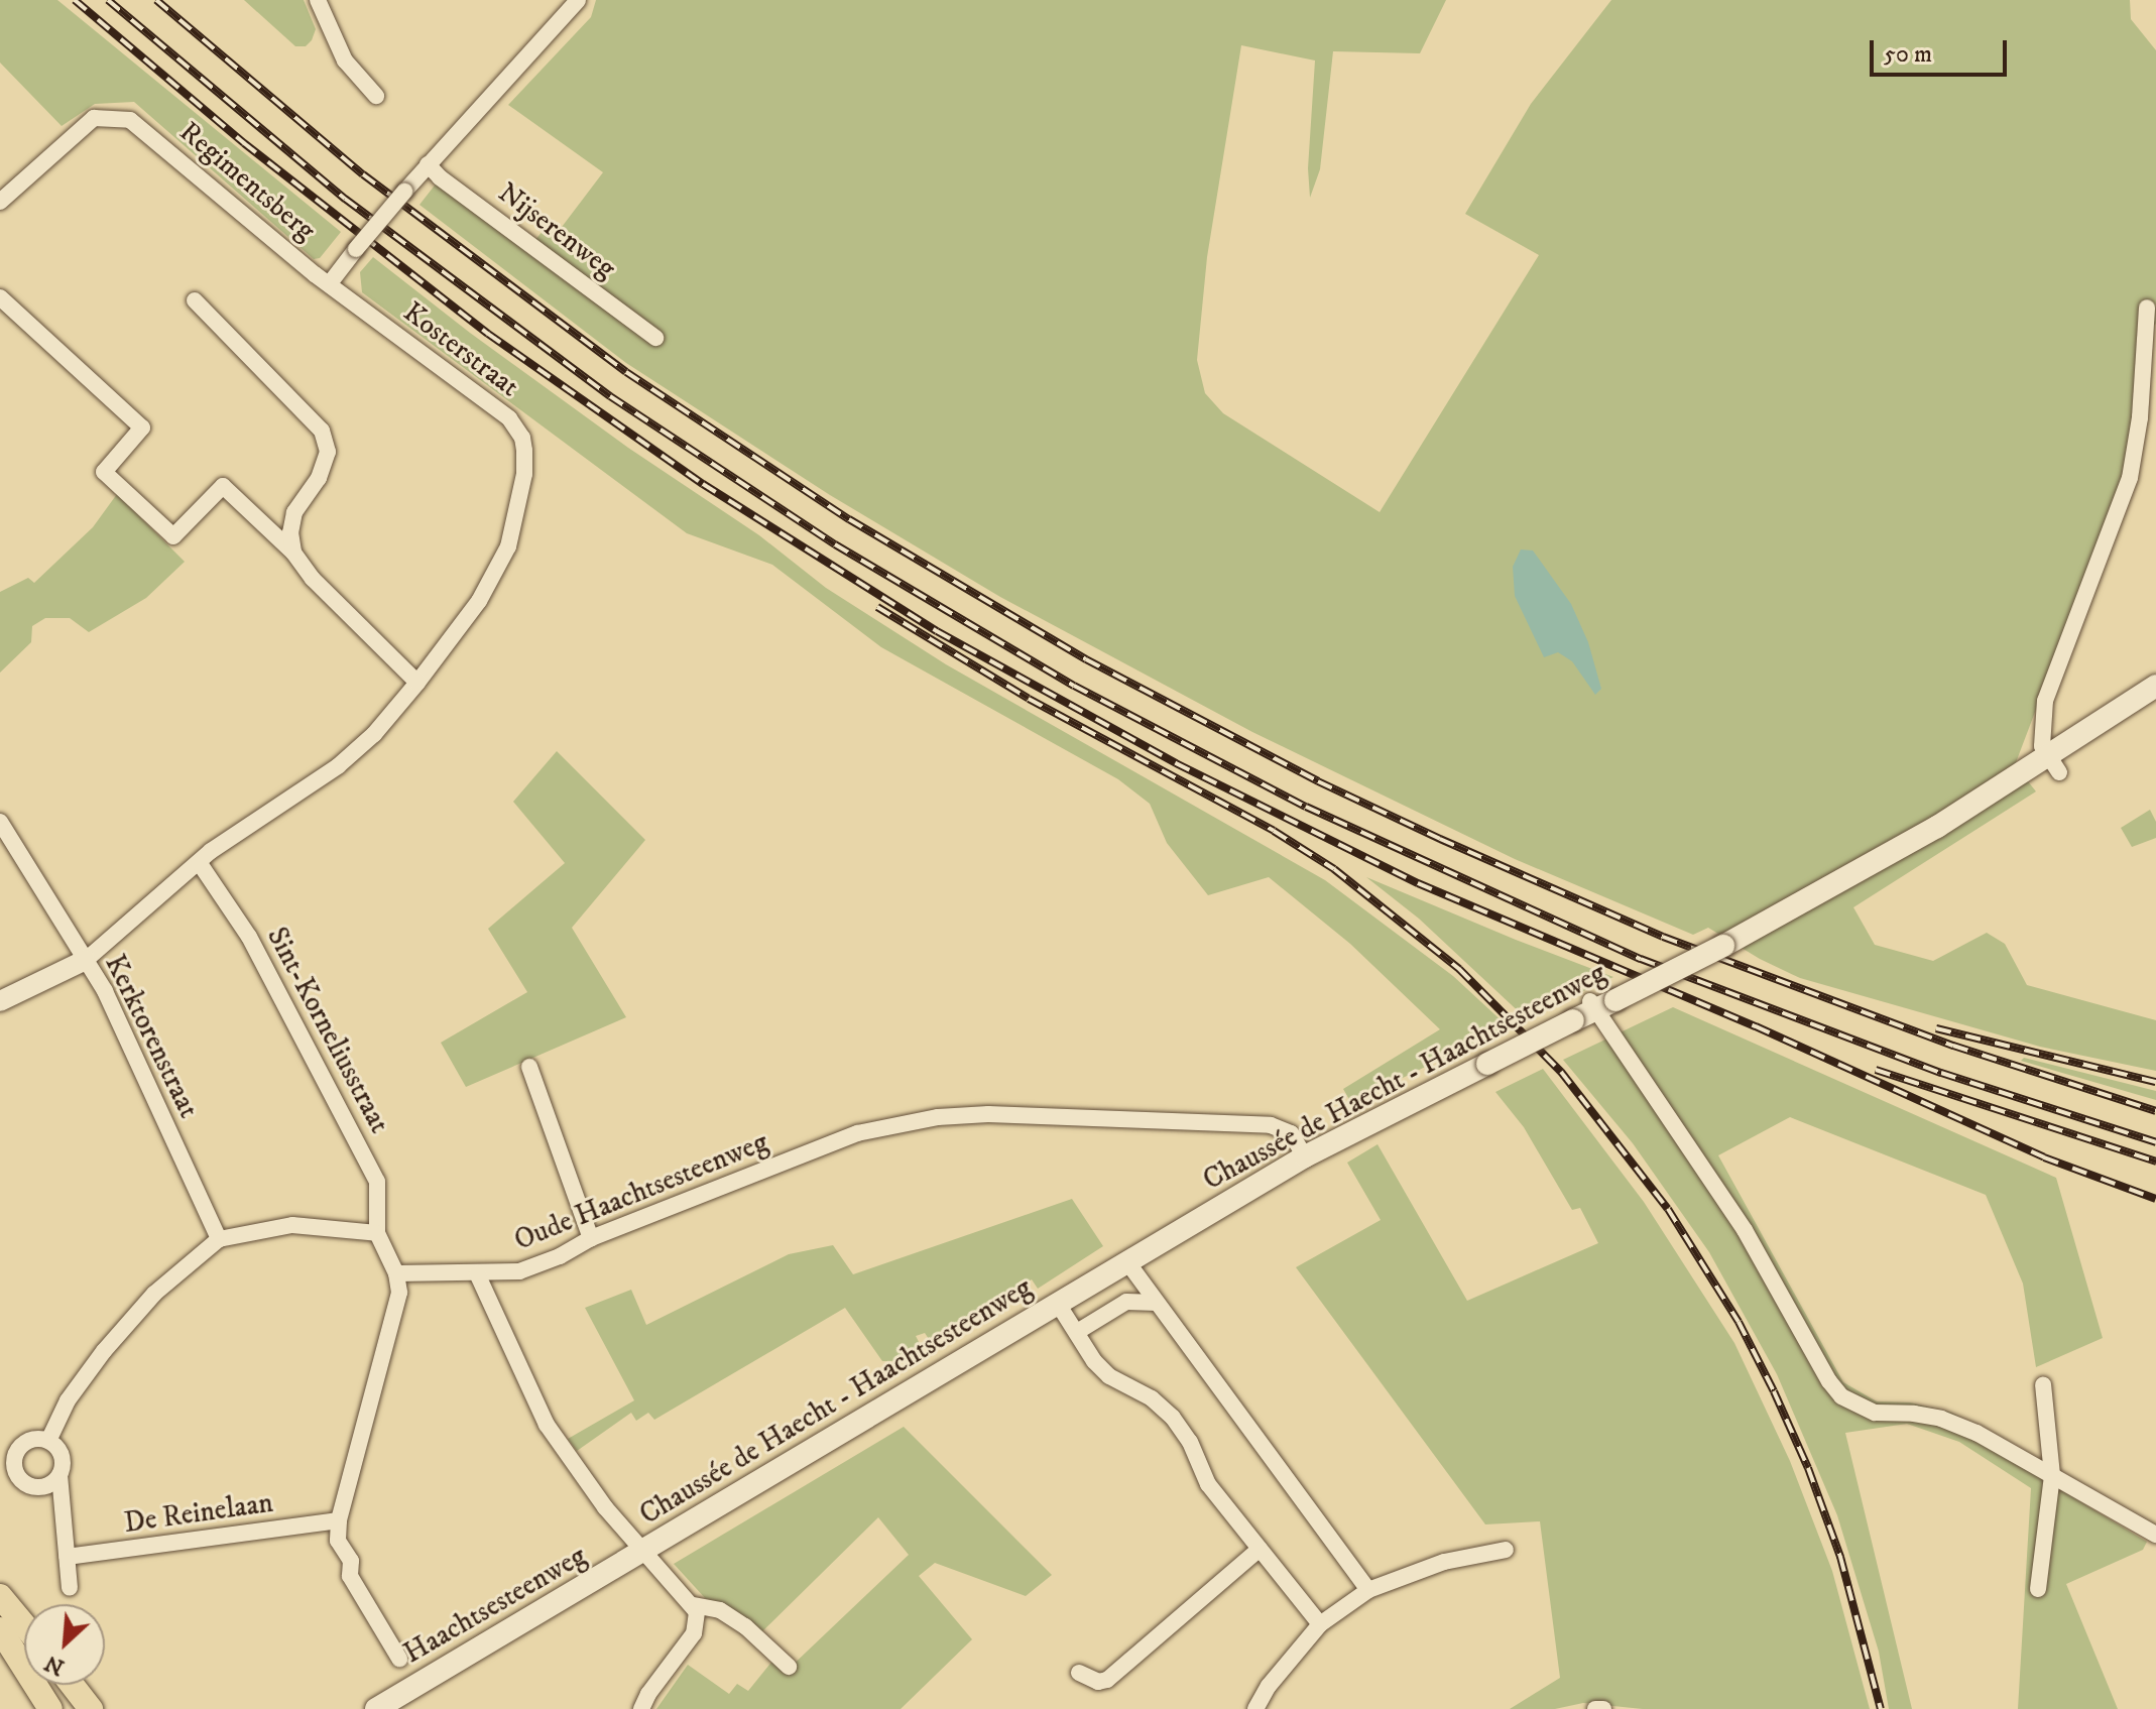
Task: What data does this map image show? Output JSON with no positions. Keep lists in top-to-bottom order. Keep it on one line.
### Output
{"streets":{"main road":["Chaussée de Haecht - Haachtsesteenweg","Haachtsesteenweg"],"street":["Regimentsberg","Nijserenweg","Kosterstraat","Sint-Korneliusstraat","Kerktorenstraat","Oude Haachtsesteenweg","De Reinelaan"]},"crossings":[["Regimentsberg","Kosterstraat"],["Kosterstraat","Sint-Korneliusstraat"],["Kosterstraat","Kerktorenstraat"],["Chaussée de Haecht - Haachtsesteenweg","Oude Haachtsesteenweg"],["Chaussée de Haecht - Haachtsesteenweg","Haachtsesteenweg"]],"scale_bar":"50 m","north":"bottom left"}
